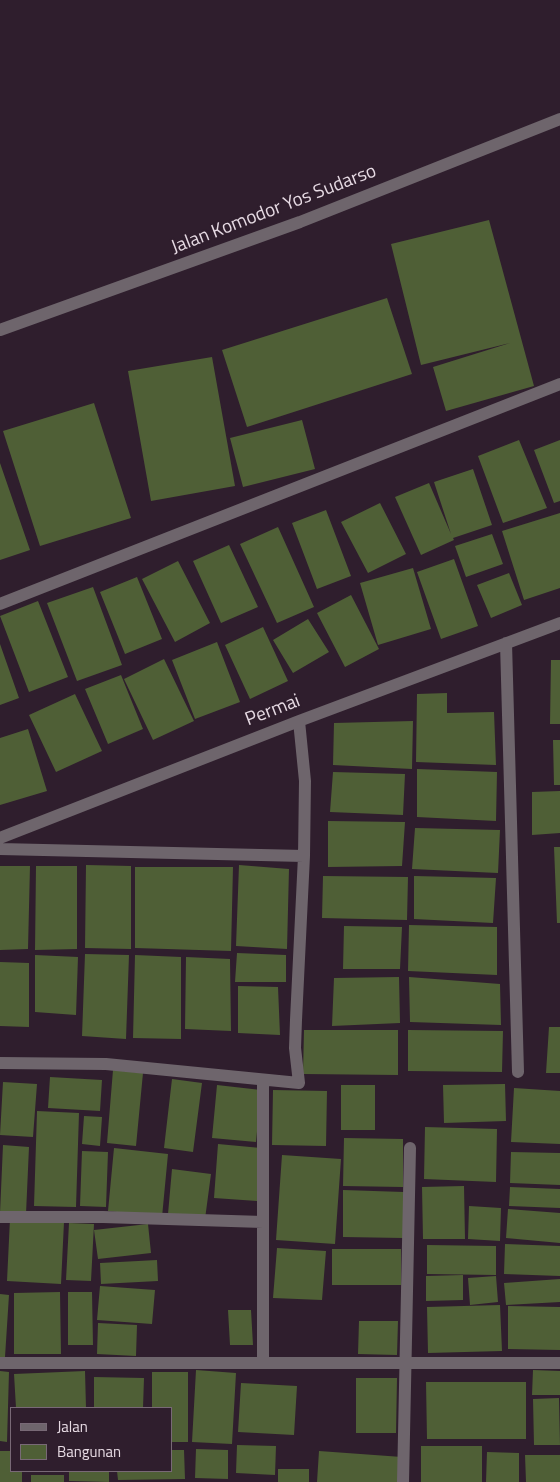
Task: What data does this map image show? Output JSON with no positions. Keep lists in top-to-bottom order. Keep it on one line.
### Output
{"streets":{"street":["Jalan Komodor Yos Sudarso","Permai"]},"legend":["Jalan","Bangunan"]}
